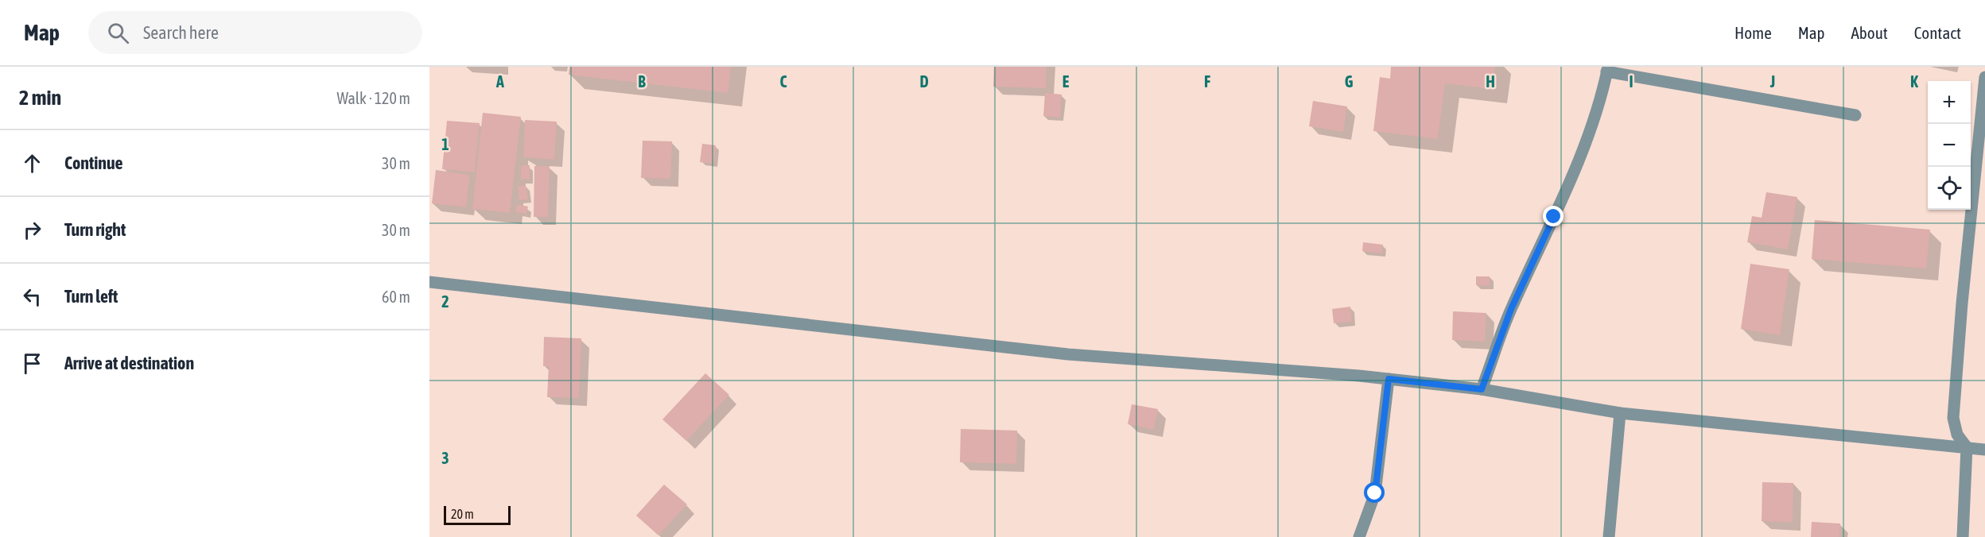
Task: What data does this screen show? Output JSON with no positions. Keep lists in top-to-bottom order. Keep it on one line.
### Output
{"scale_bar":"20 m","page":{"header":"Map","search":"Search here","nav":["Home","Map","About","Contact"],"heading":["2 min","Walk · 120 m"],"map_buttons":["+","−"],"list":[["Continue","30 m"],["Turn right","30 m"],["Turn left","60 m"],"Arrive at destination"],"scale":"20 m"},"grid":{"columns":["A","B","C","D","E","F","G","H","I","J","K"],"rows":["1","2","3"]}}
